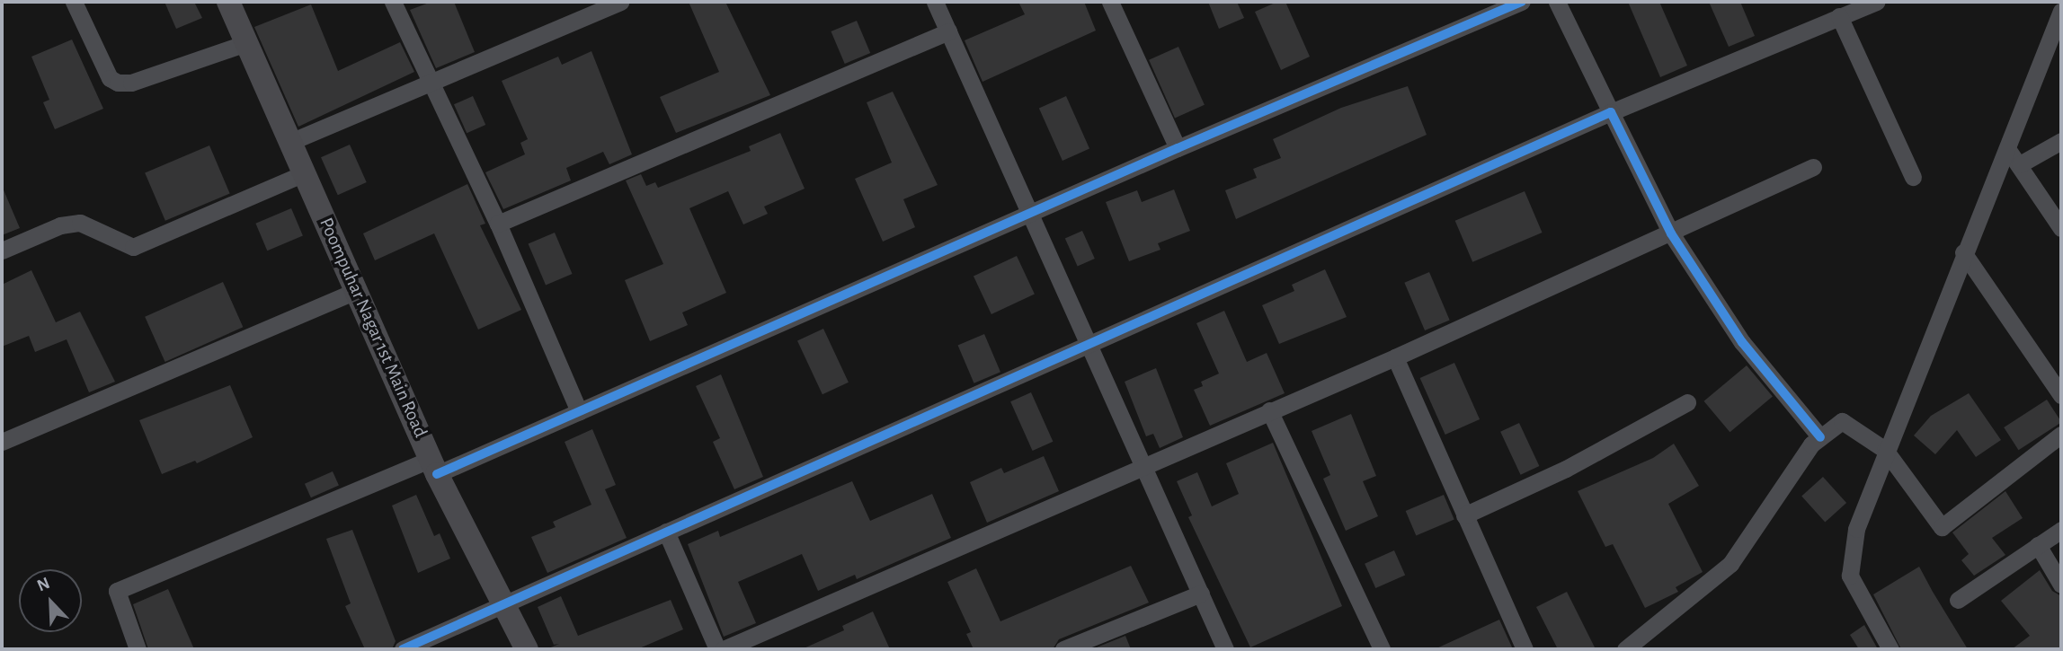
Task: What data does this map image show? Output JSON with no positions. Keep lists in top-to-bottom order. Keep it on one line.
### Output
{"streets":{"main road":["Poompuhar Nagar 1st Main Road"]},"north":"top left"}
